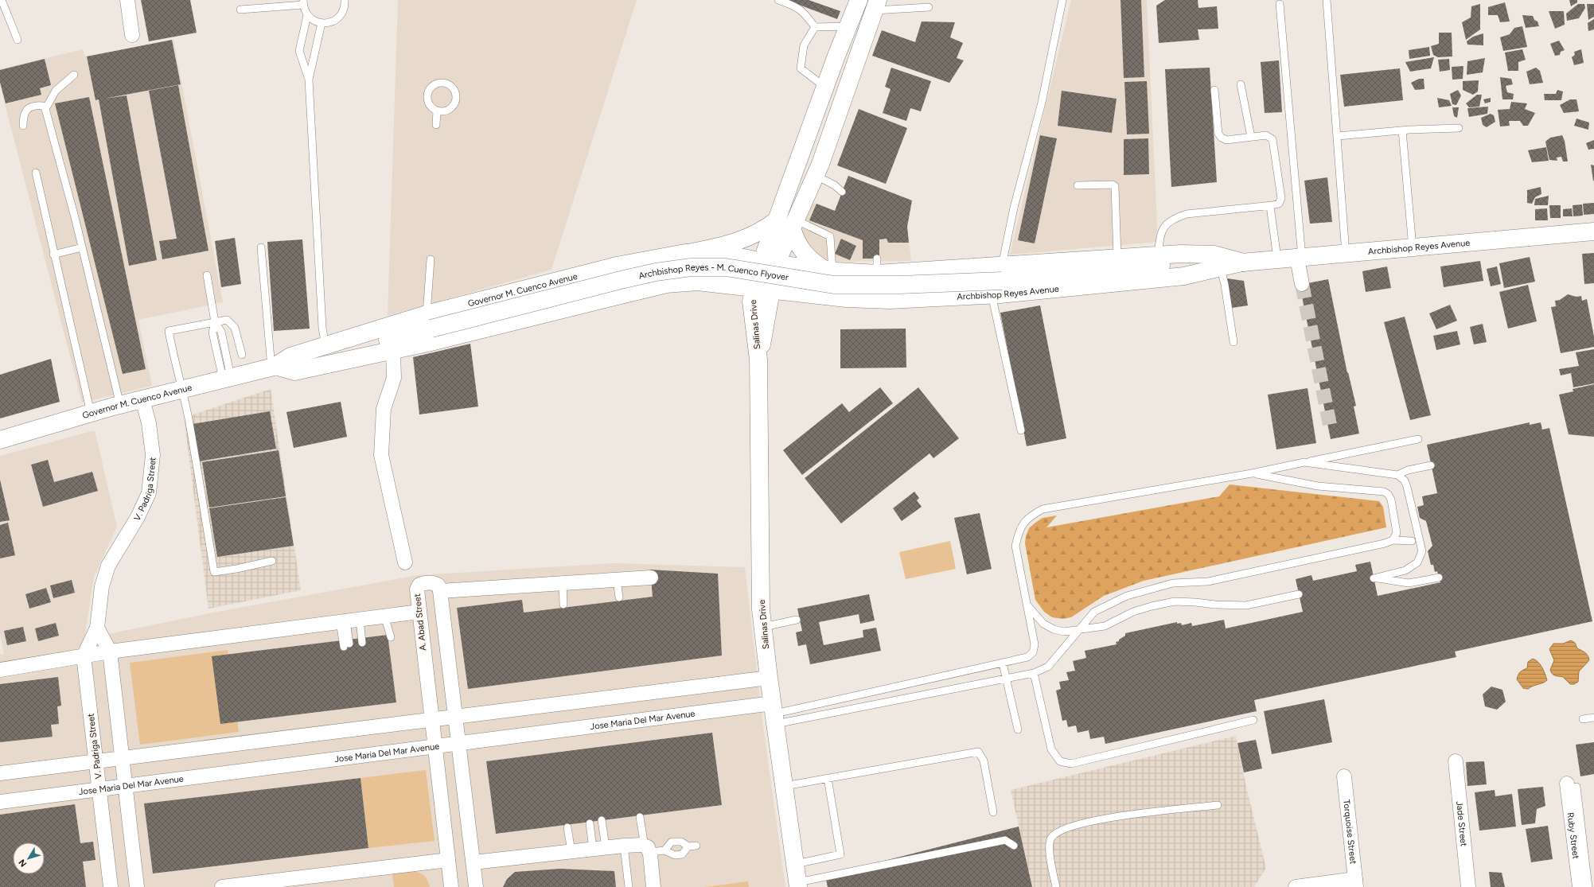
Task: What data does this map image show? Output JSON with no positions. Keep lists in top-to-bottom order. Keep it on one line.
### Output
{"streets":{"main road":["Archbishop Reyes Avenue","Archbishop Reyes - M. Cuenco Flyover","Governor M. Cuenco Avenue","Salinas Drive"],"street":["V. Padriga Street","A. Abad Street","Jose Maria Del Mar Avenue","Jade Street","Torquoise Street","Ruby Street"]},"crossings":[["Archbishop Reyes Avenue","Archbishop Reyes - M. Cuenco Flyover"],["Archbishop Reyes Avenue","Governor M. Cuenco Avenue"],["Archbishop Reyes Avenue","Salinas Drive"],["Archbishop Reyes - M. Cuenco Flyover","Governor M. Cuenco Avenue"],["Governor M. Cuenco Avenue","Salinas Drive"],["Governor M. Cuenco Avenue","V. Padriga Street"],["Salinas Drive","Jose Maria Del Mar Avenue"],["V. Padriga Street","Jose Maria Del Mar Avenue"],["A. Abad Street","Jose Maria Del Mar Avenue"]],"north":"bottom left"}
